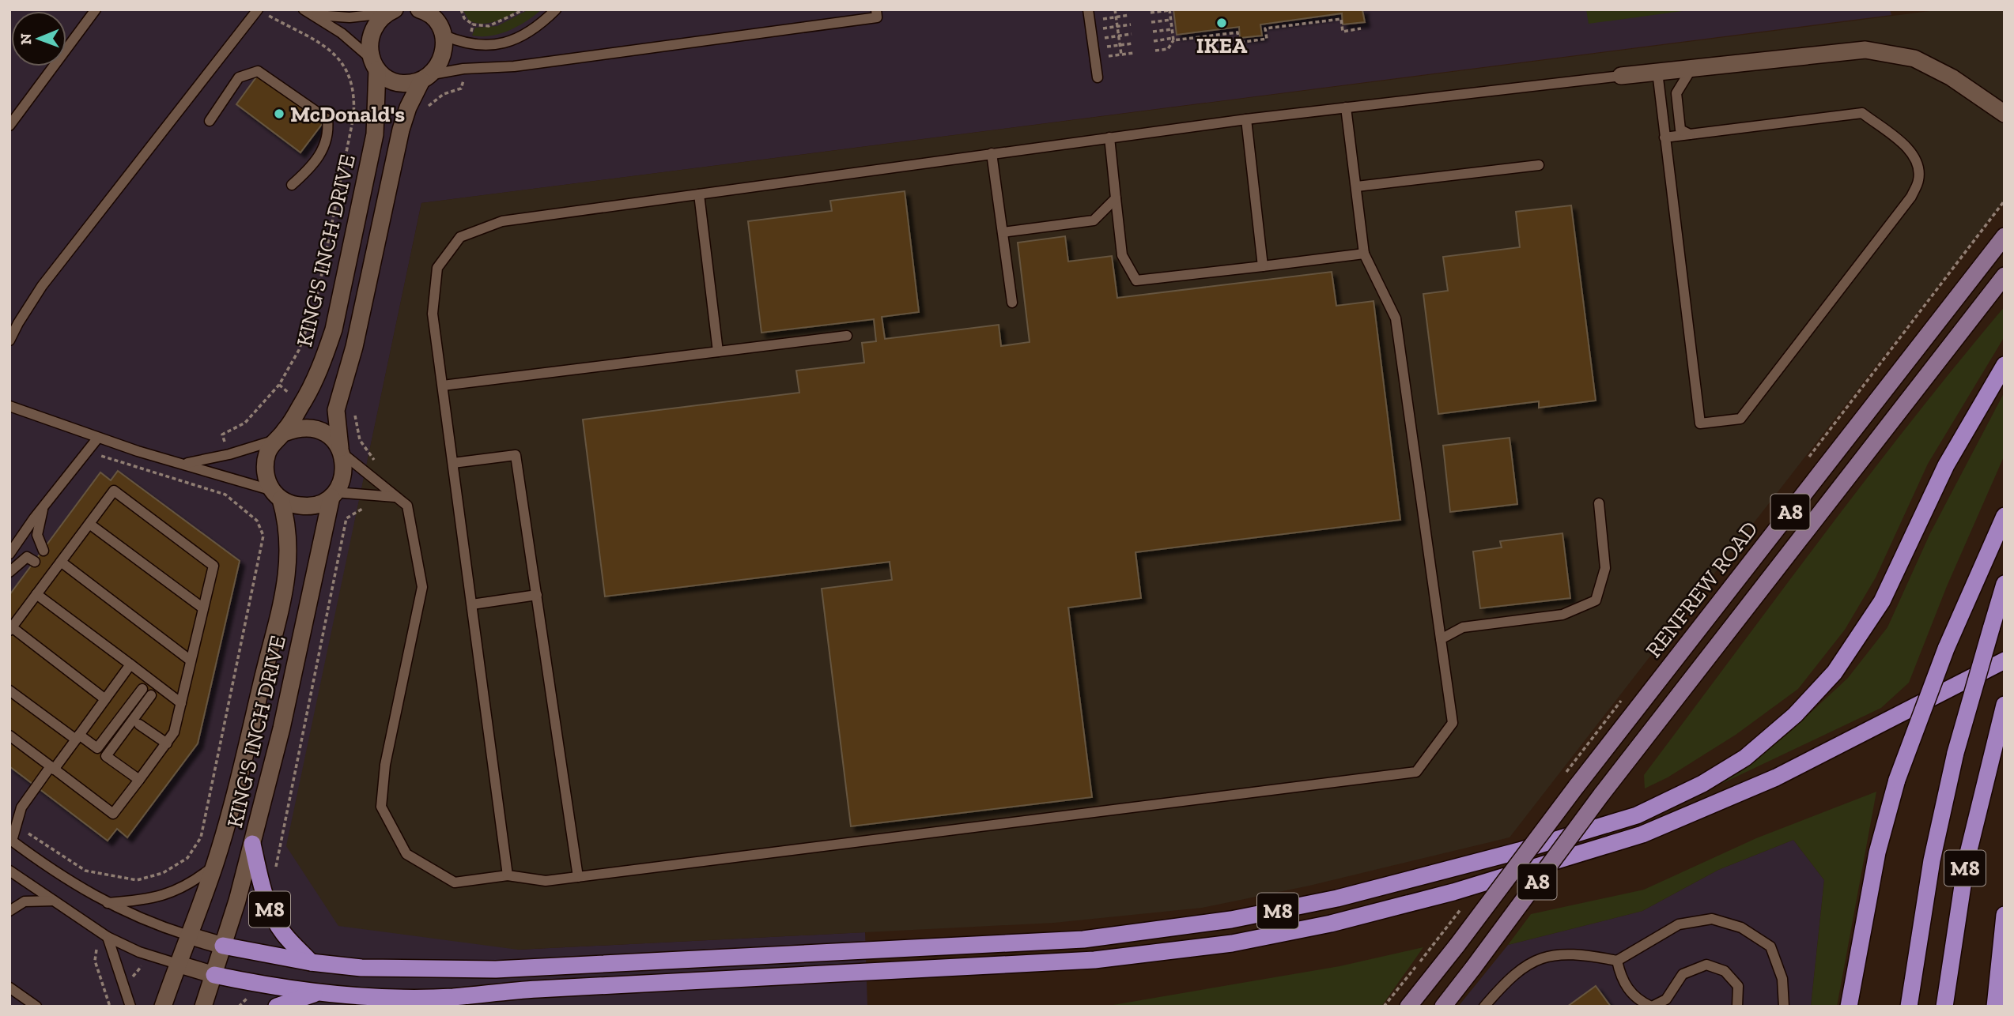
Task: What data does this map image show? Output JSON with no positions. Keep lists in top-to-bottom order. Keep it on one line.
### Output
{"streets":{"highway":["M8"],"main road":["A8","RENFREW ROAD"],"street":["KING'S INCH DRIVE"]},"crossings":[["KING'S INCH DRIVE","M8"]],"places":["IKEA","McDonald's"],"north":"left"}
